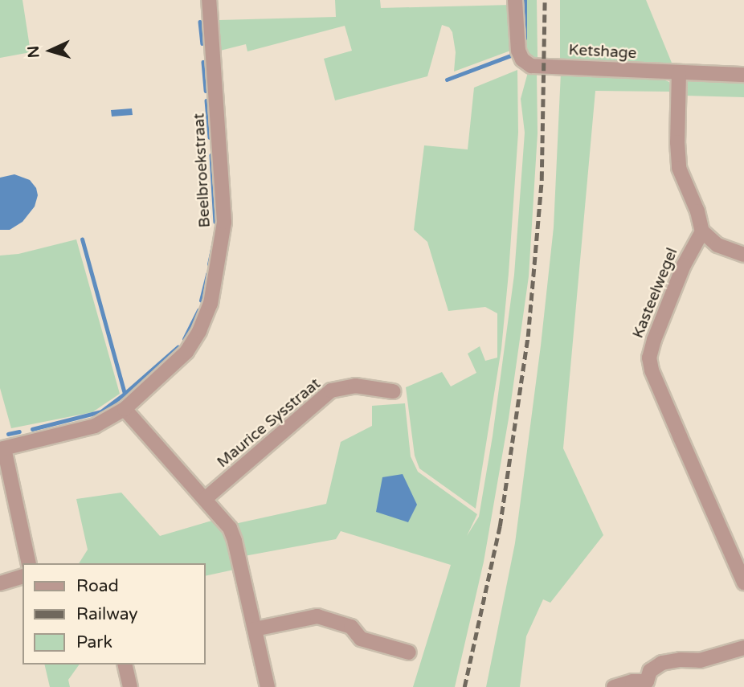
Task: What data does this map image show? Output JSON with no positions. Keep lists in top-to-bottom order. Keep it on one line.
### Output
{"streets":{"street":["Ketshage","Beelbroekstraat","Kasteelwegel","Maurice Sysstraat"]},"legend":["Road","Railway","Park"],"north":"left"}
